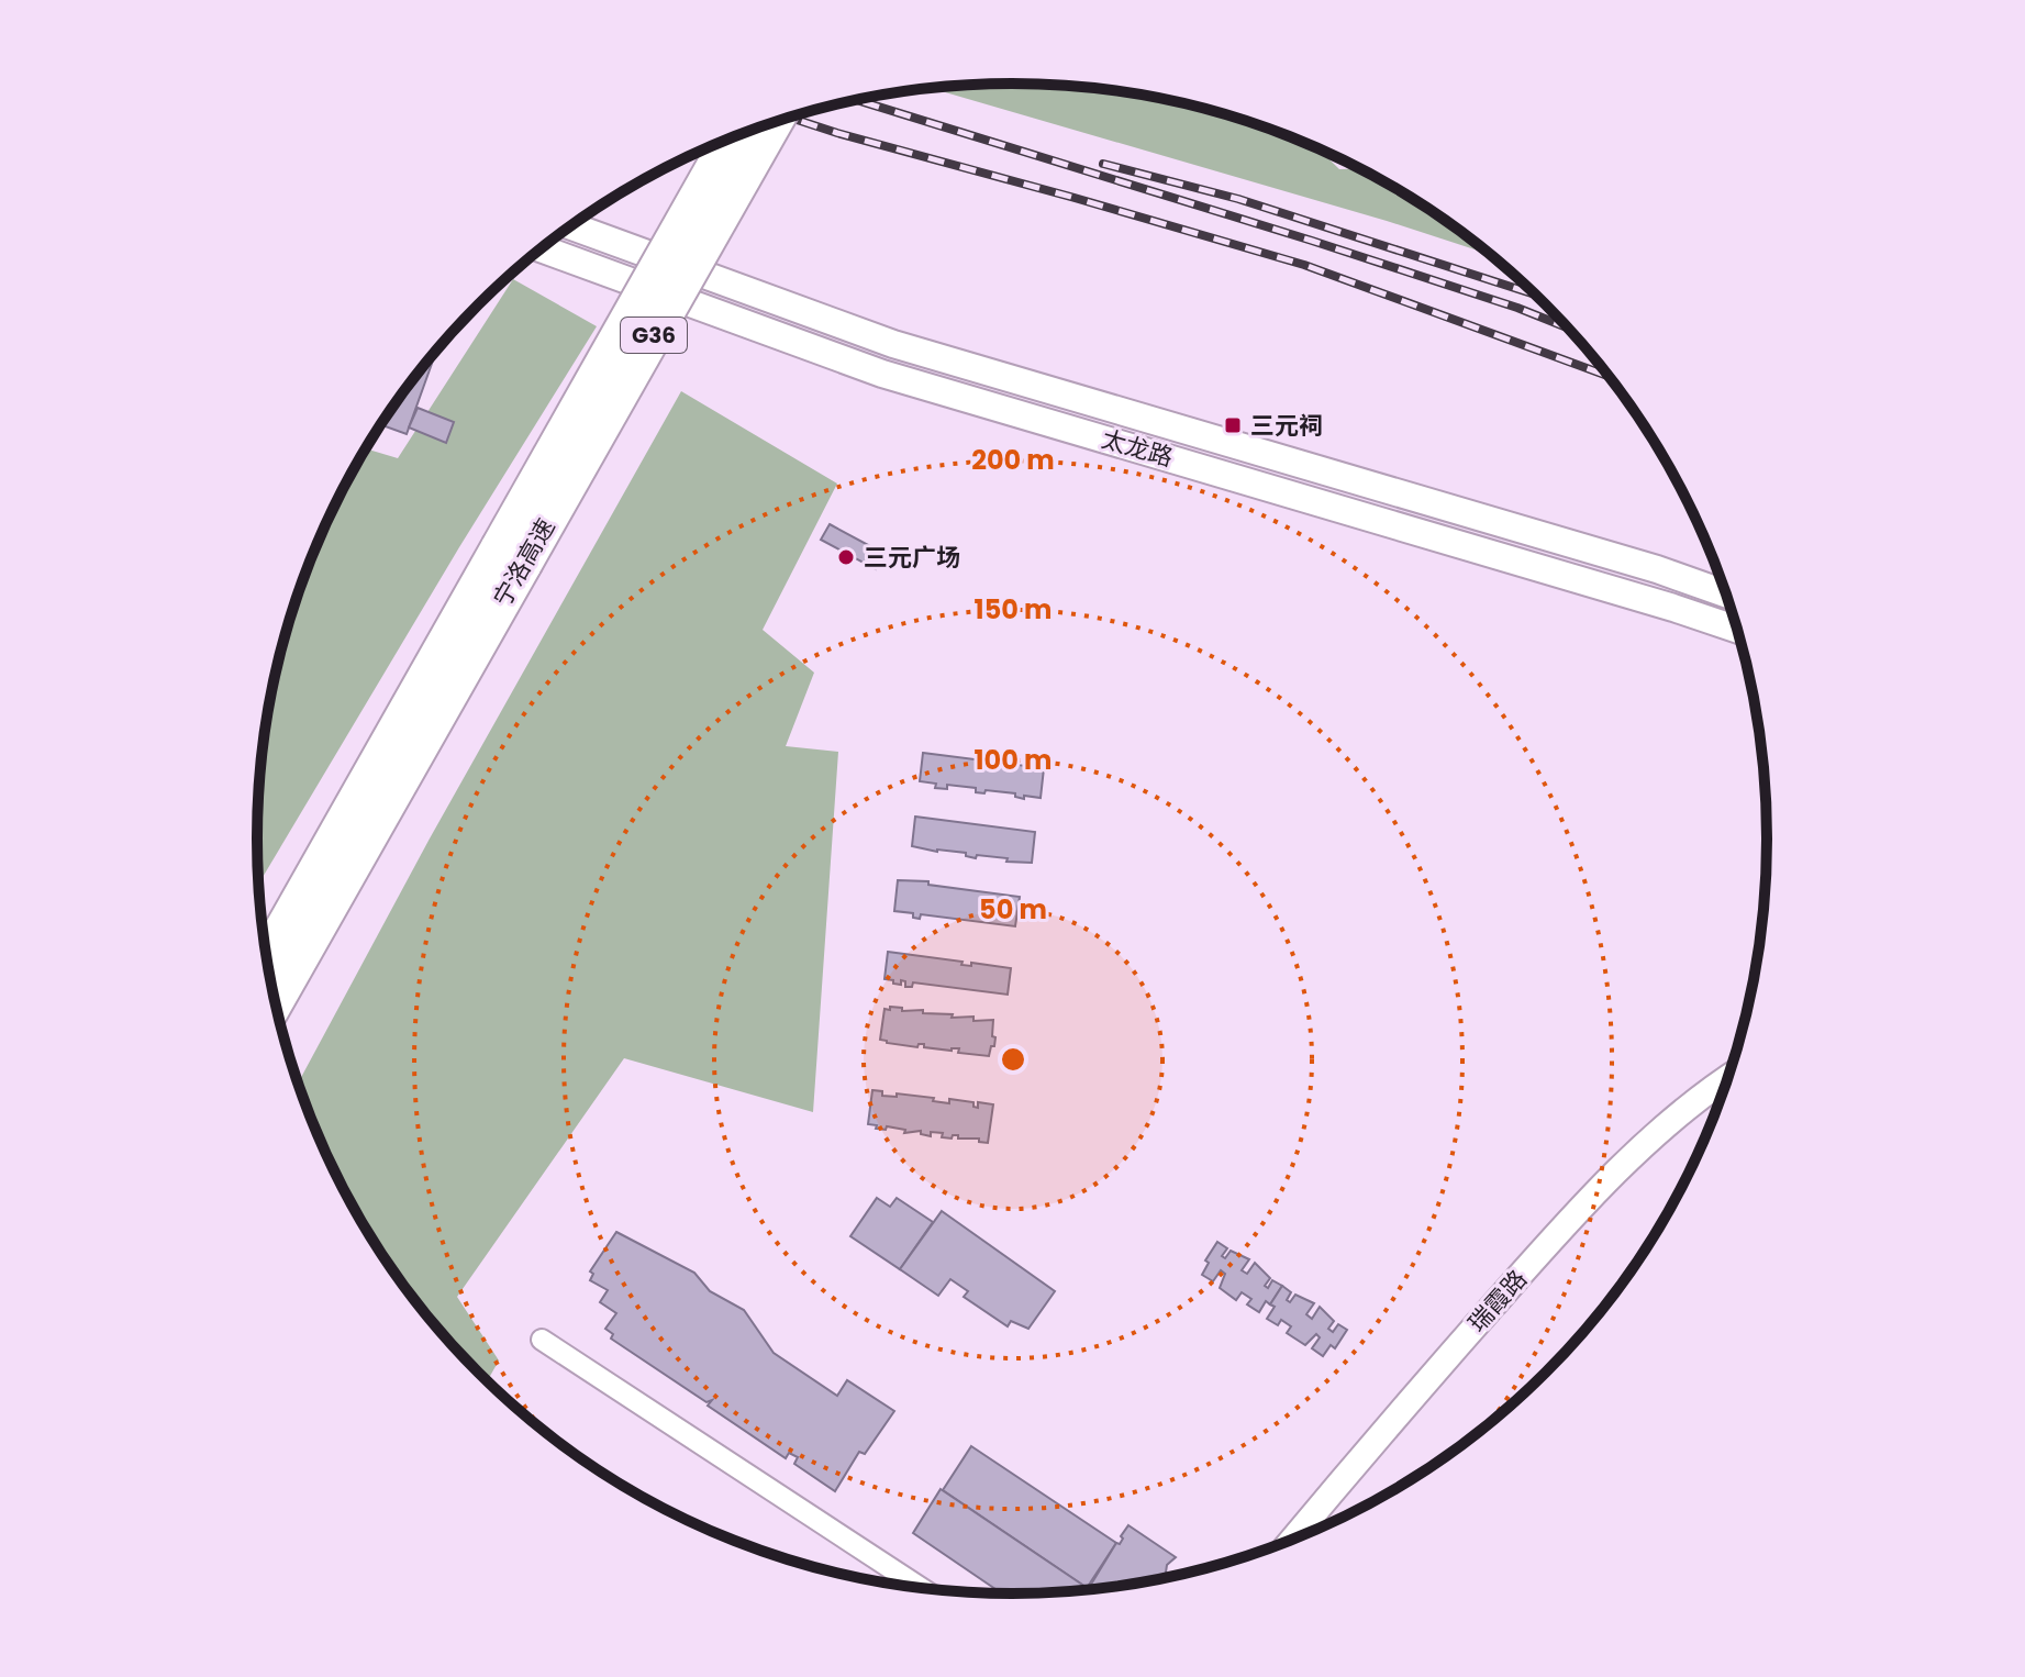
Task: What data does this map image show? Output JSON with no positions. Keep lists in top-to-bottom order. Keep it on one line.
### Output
{"streets":{"highway":["G36","宁洛高速"],"main road":["太龙路"],"street":["瑞霞路"]},"places":{"transit":["三元祠"],"other":["三元广场"]},"rings":["200 m","150 m","100 m","50 m"]}
